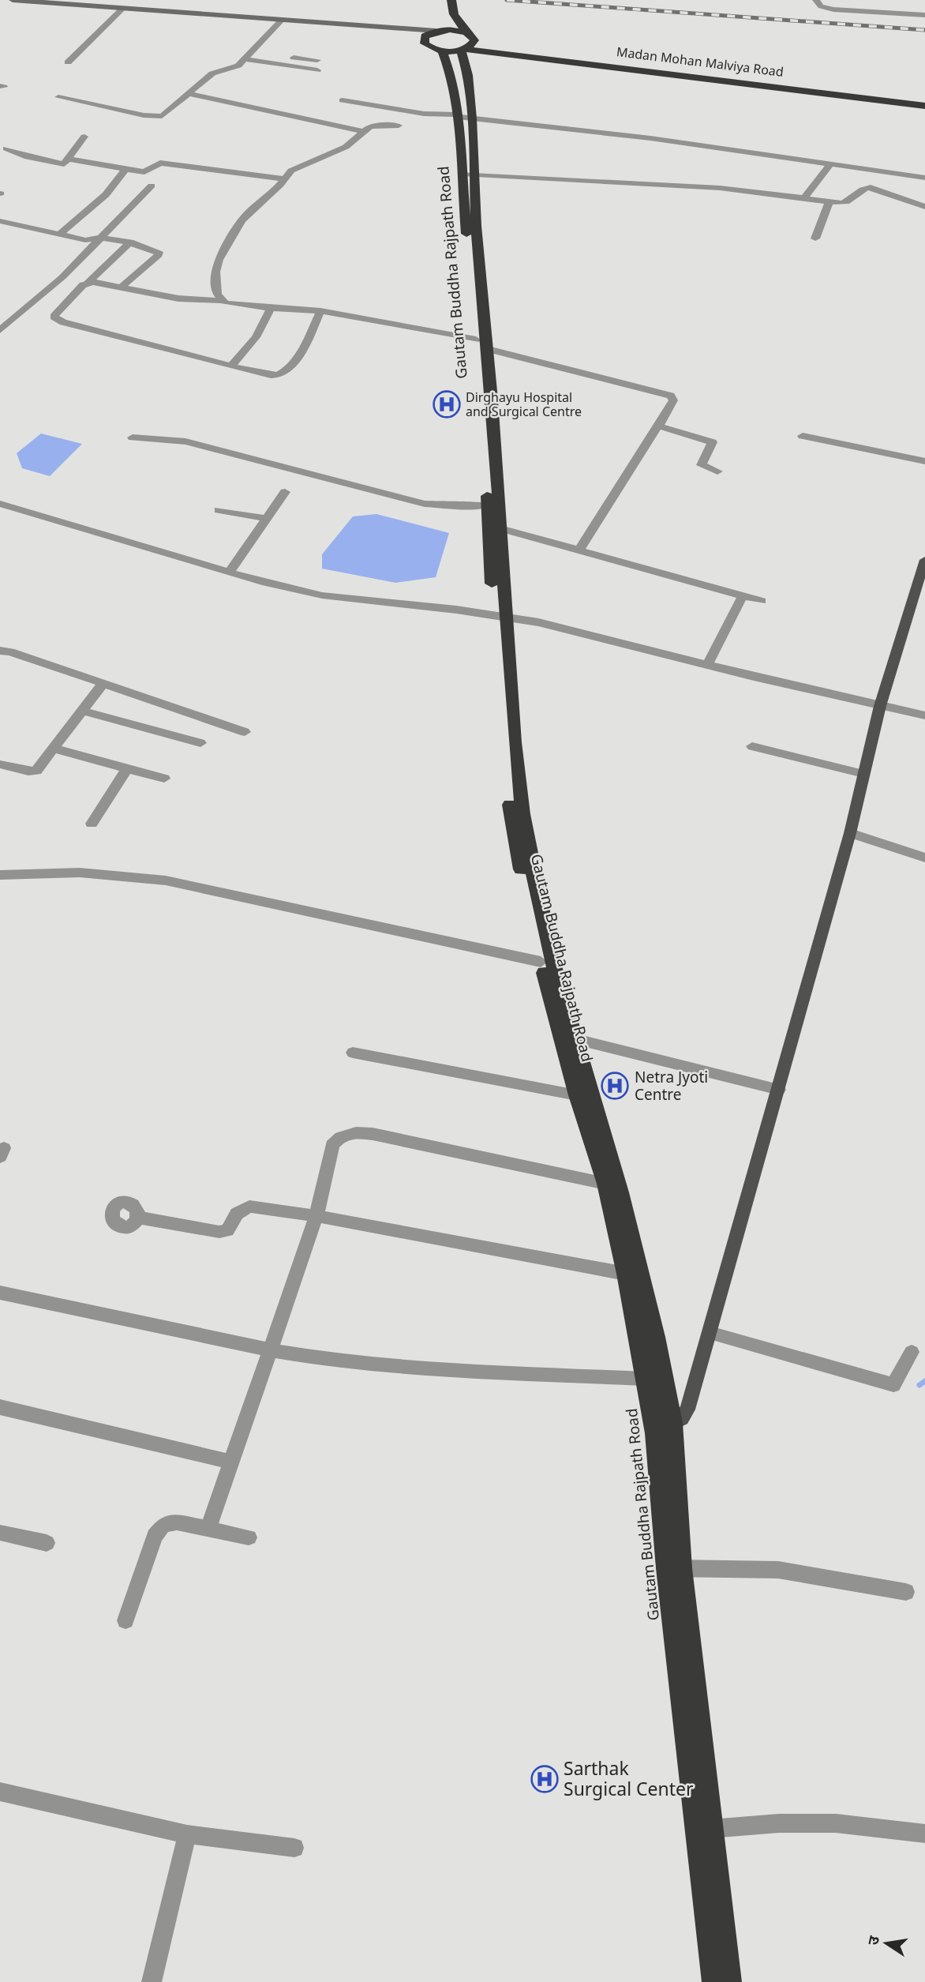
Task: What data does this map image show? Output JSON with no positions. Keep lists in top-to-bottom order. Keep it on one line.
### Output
{"streets":{"highway":["Madan Mohan Malviya Road","Gautam Buddha Rajpath Road"]},"places":{"hospital":["Dirghayu Hospital and Surgical Centre","Netra Jyoti Centre","Sarthak Surgical Center"]},"north":"left"}
